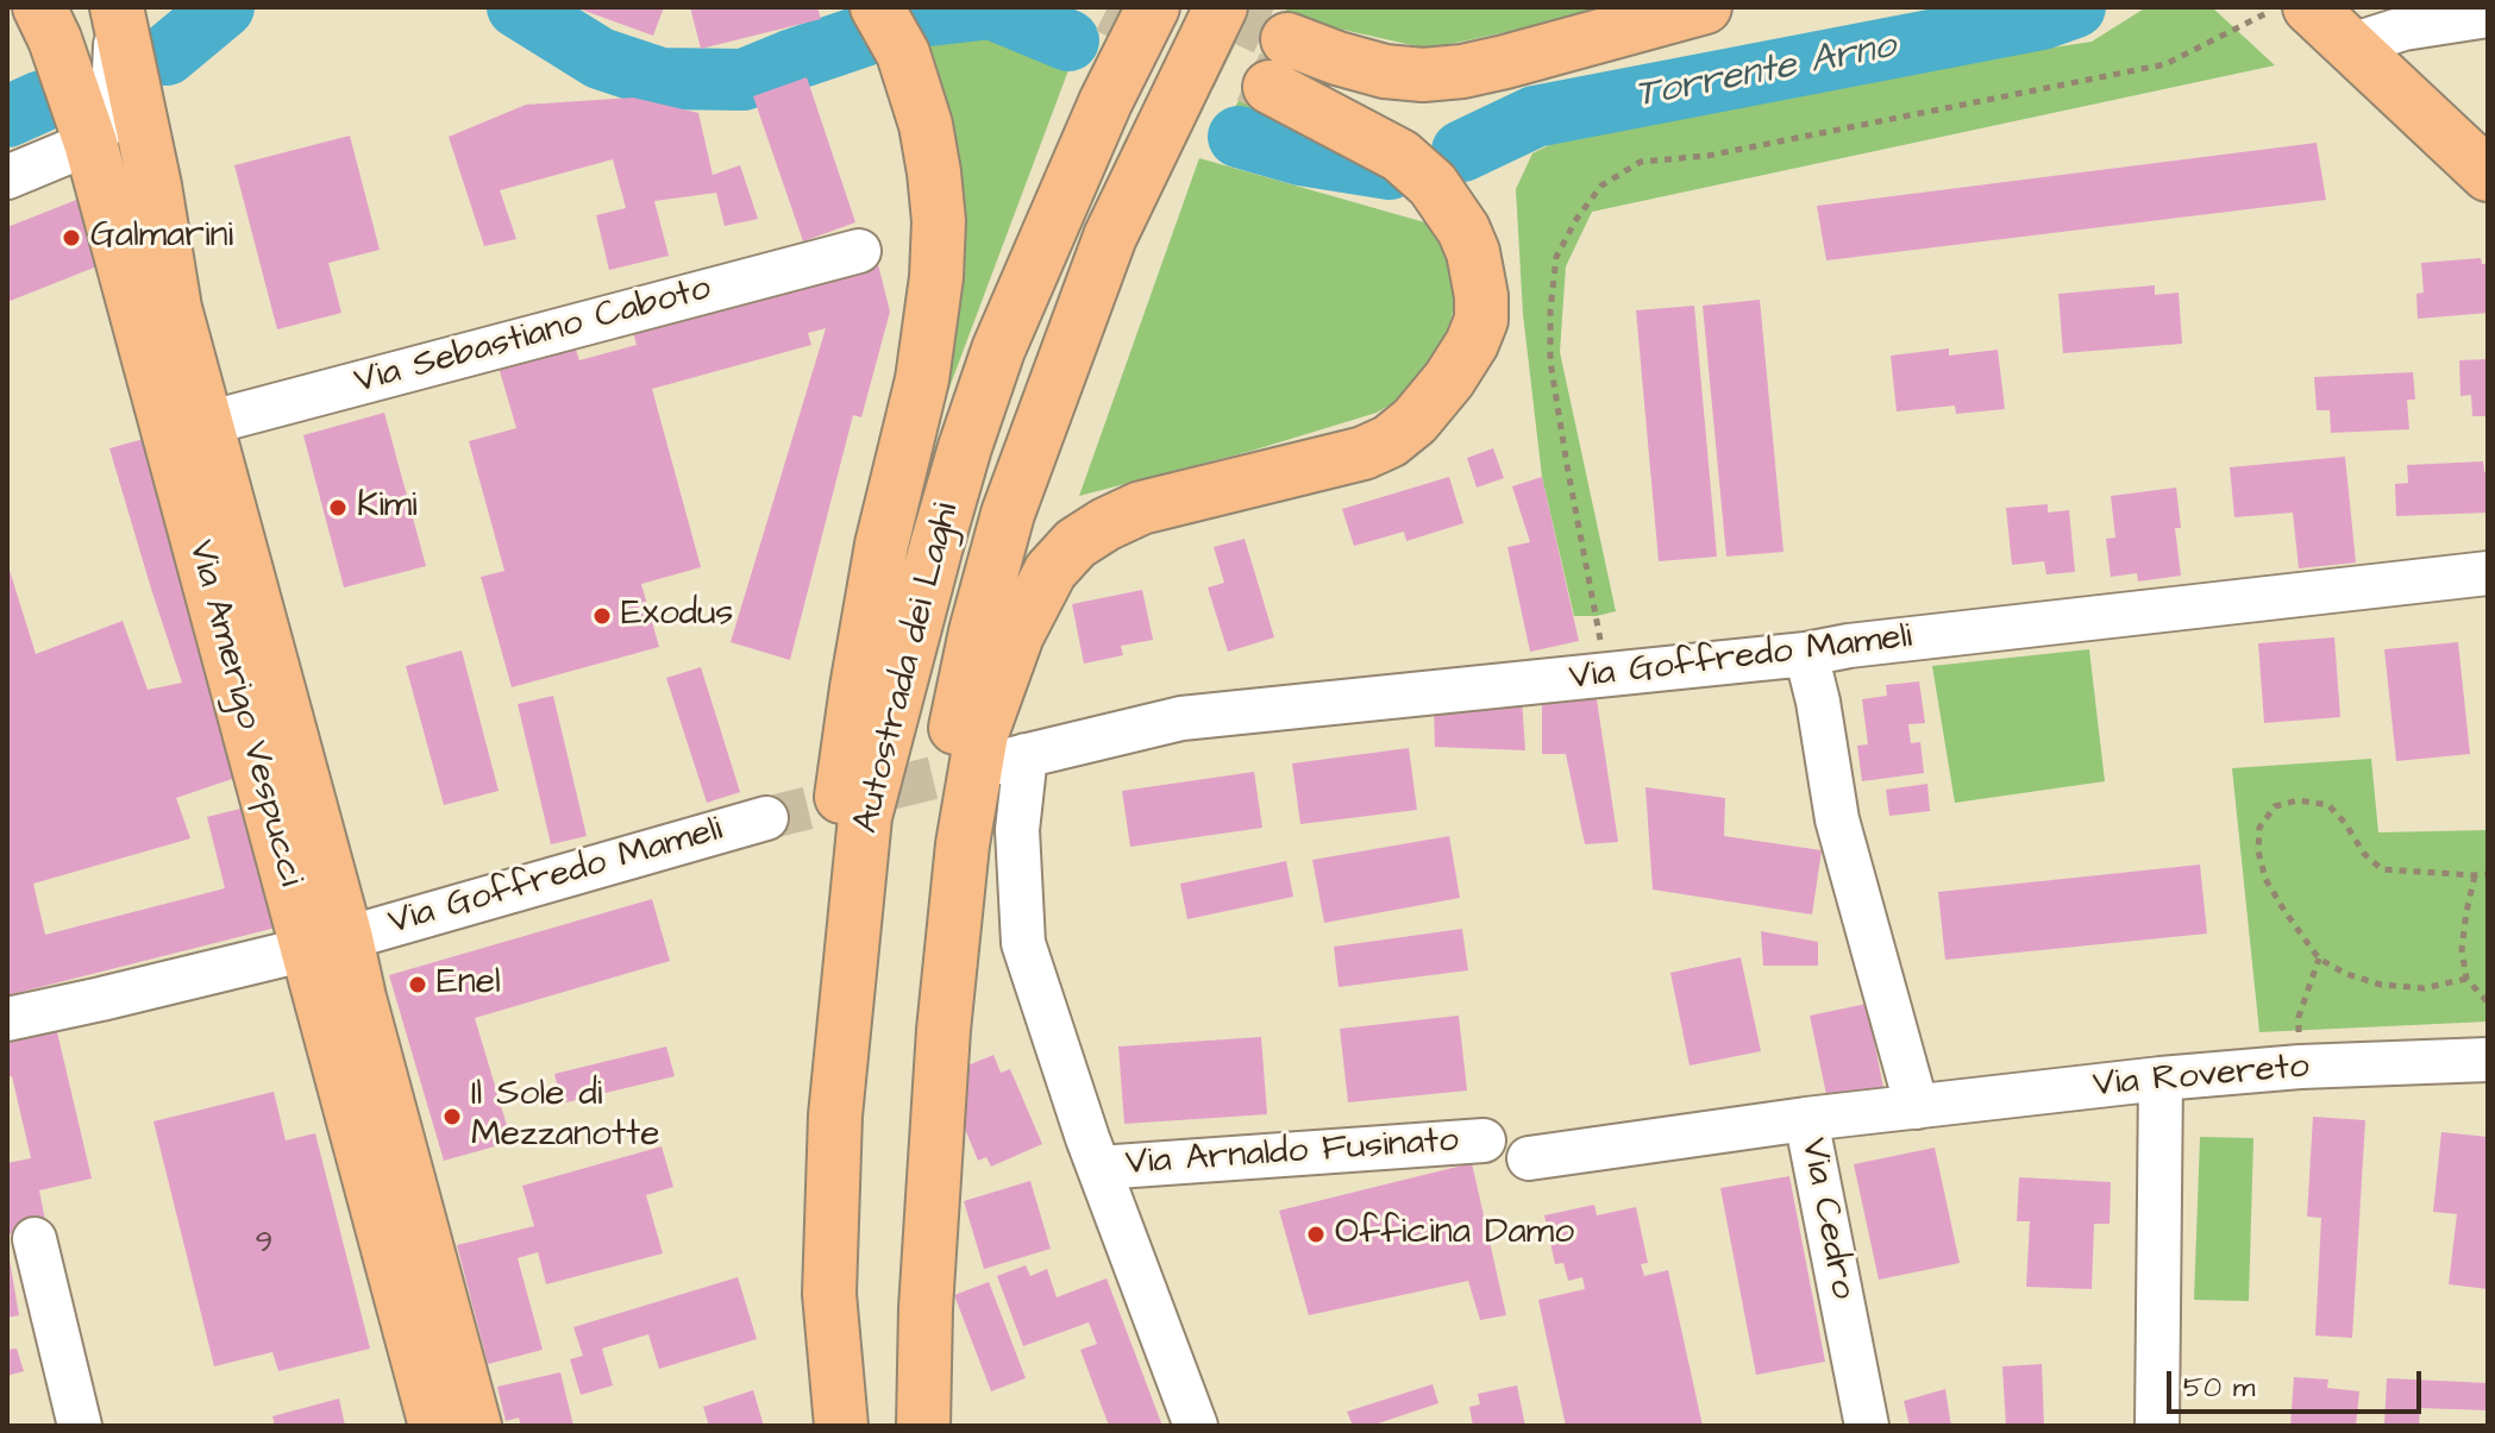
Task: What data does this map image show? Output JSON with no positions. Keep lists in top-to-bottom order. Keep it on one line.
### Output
{"streets":{"main road":["Autostrada dei Laghi","Via Amerigo Vespucci"],"street":["Via Sebastiano Caboto","Via Goffredo Mameli","Via Rovereto","Via Arnaldo Fusinato","Via Cedro"]},"crossings":[["Via Sebastiano Caboto","Via Amerigo Vespucci"],["Via Goffredo Mameli","Via Amerigo Vespucci"],["Via Goffredo Mameli","Via Arnaldo Fusinato"],["Via Rovereto","Via Cedro"]],"water":["Torrente Arno"],"places":["Galmarini","Kimi","Exodus","Enel","Il Sole di Mezzanotte","Officina Damo"],"house_numbers":["9"],"scale_bar":"50 m"}
